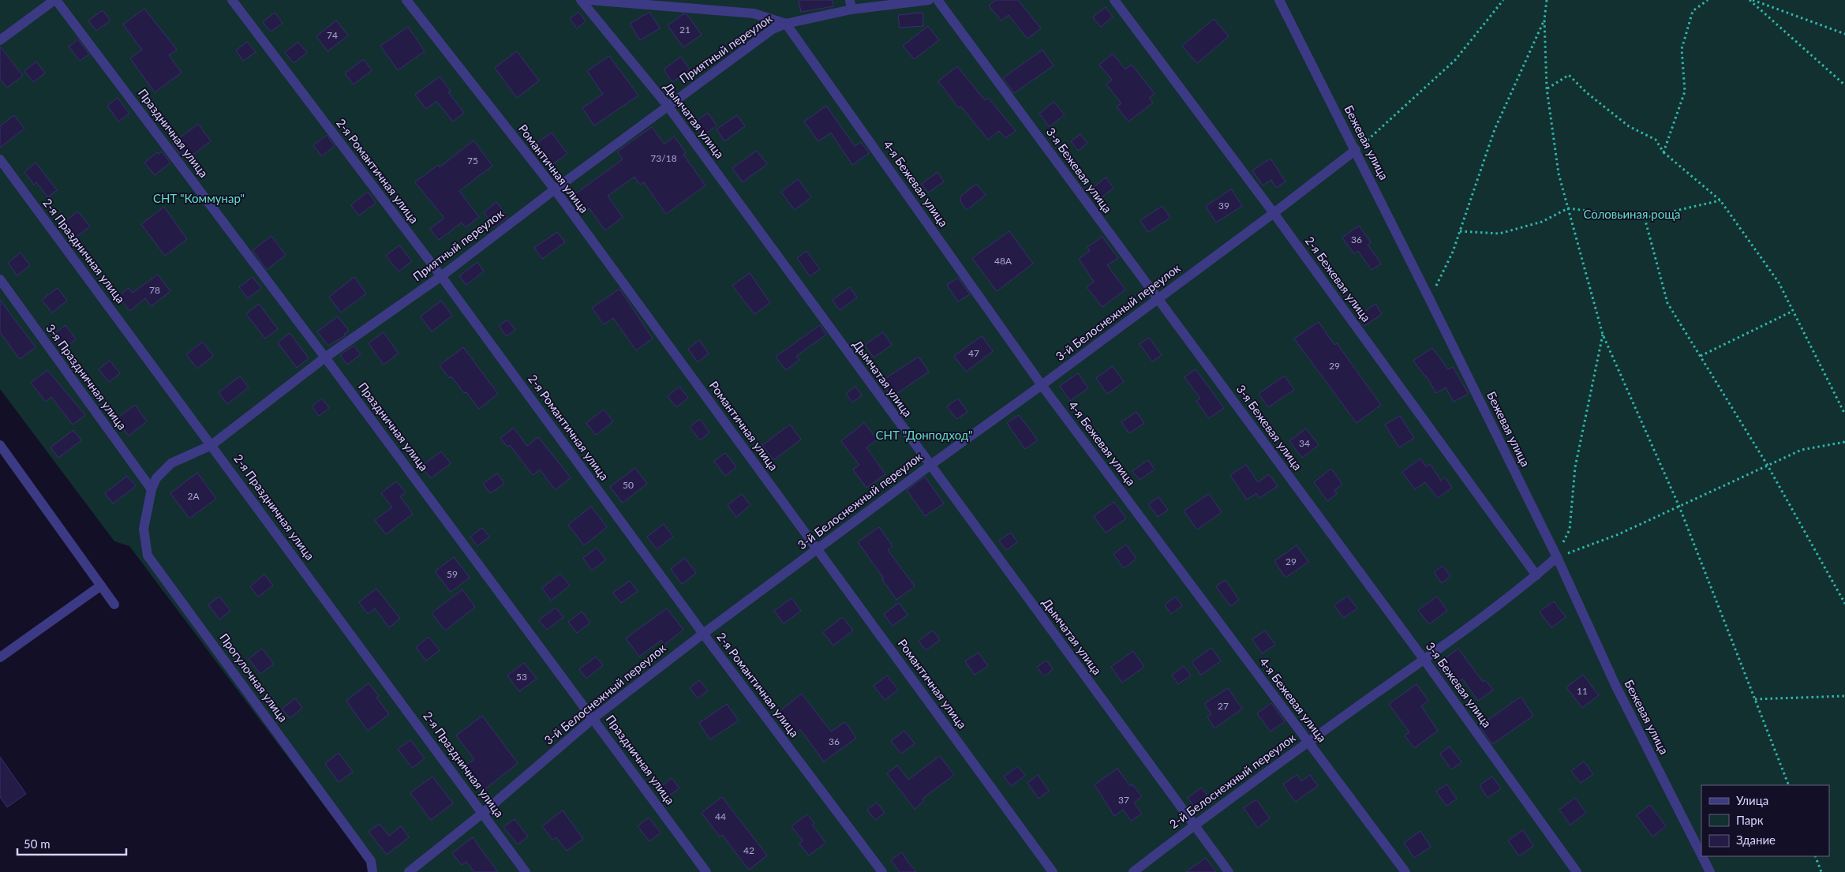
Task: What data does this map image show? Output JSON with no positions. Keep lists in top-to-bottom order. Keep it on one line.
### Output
{"streets":{"street":["Приятный переулок","Дымчатая улица","Праздничная улица","Бежевая улица","Романтичная улица","3-я Бежевая улица","2-я Романтичная улица","4-я Бежевая улица","2-я Праздничная улица","2-я Бежевая улица","3-й Белоснежный переулок","3-я Праздничная улица","Прогулочная улица","2-й Белоснежный переулок"]},"crossings":[["Приятный переулок","Дымчатая улица"],["Приятный переулок","Праздничная улица"],["Приятный переулок","Романтичная улица"],["Приятный переулок","2-я Романтичная улица"],["Приятный переулок","4-я Бежевая улица"],["Приятный переулок","2-я Праздничная улица"],["Приятный переулок","3-я Праздничная улица"],["Приятный переулок","Прогулочная улица"],["Дымчатая улица","3-й Белоснежный переулок"],["Дымчатая улица","2-й Белоснежный переулок"],["Праздничная улица","3-й Белоснежный переулок"],["Бежевая улица","3-й Белоснежный переулок"],["Бежевая улица","2-й Белоснежный переулок"],["Романтичная улица","3-й Белоснежный переулок"],["3-я Бежевая улица","3-й Белоснежный переулок"],["3-я Бежевая улица","2-й Белоснежный переулок"],["2-я Романтичная улица","3-й Белоснежный переулок"],["4-я Бежевая улица","3-й Белоснежный переулок"],["4-я Бежевая улица","2-й Белоснежный переулок"],["2-я Праздничная улица","3-й Белоснежный переулок"],["2-я Бежевая улица","3-й Белоснежный переулок"],["2-я Бежевая улица","2-й Белоснежный переулок"],["3-я Праздничная улица","Прогулочная улица"]],"parks":["СНТ \"Коммунар\"","Соловьиная роща","СНТ \"Донподход\""],"house_numbers":["21","74","73/18","75","39","36","48А","78","47","29","34","50","2А","29","59","53","11","27","36","37","44","42"],"legend":["Улица","Парк","Здание"],"scale_bar":"50 m"}
